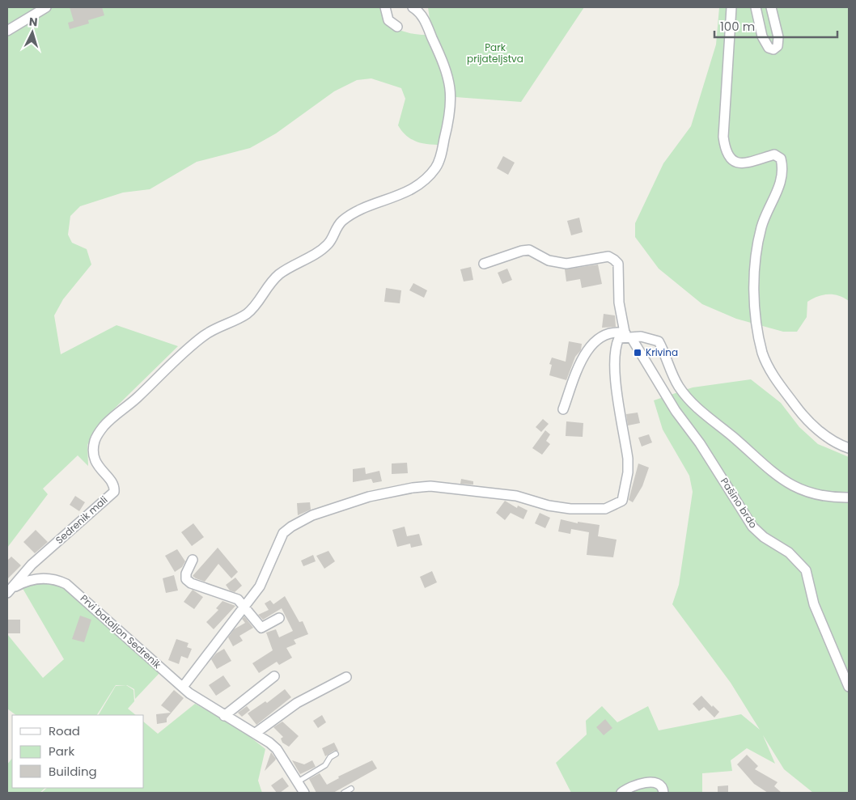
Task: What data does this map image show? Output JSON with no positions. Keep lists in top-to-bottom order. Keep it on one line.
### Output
{"streets":{"street":["Pašino brdo","Sedrenik mali","Prvi bataljon Sedrenik"]},"crossings":[["Sedrenik mali","Prvi bataljon Sedrenik"]],"parks":["Park prijateljstva"],"places":{"transit":["Krivina"]},"legend":["Road","Park","Building"],"scale_bar":"100 m","north":"top"}
